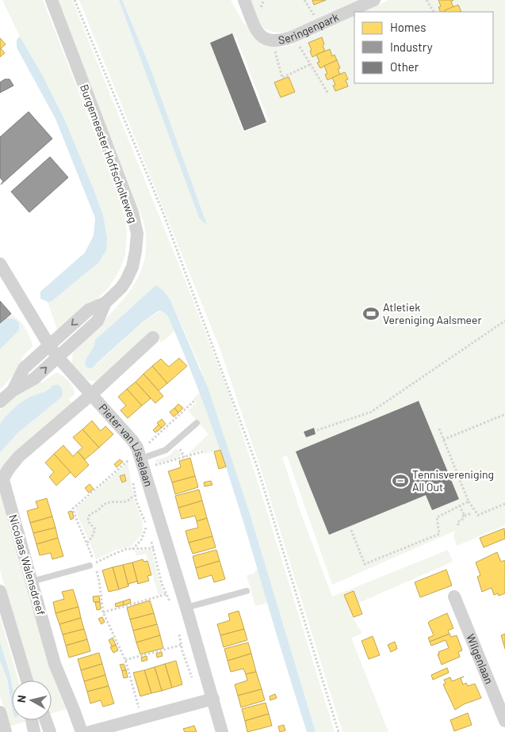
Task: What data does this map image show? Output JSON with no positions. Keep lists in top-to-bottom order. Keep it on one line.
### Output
{"streets":{"street":["Seringenpark","Burgemeester Hoffscholteweg","Pieter van Lisselaan","Nicolaas Walensdreef","Wilgenlaan"]},"crossings":[["Burgemeester Hoffscholteweg","Pieter van Lisselaan"],["Pieter van Lisselaan","Nicolaas Walensdreef"]],"places":{"sports":["Atletiek Vereniging Aalsmeer","Tennisvereniging All Out"]},"legend":["Homes","Industry","Other"],"north":"left"}
